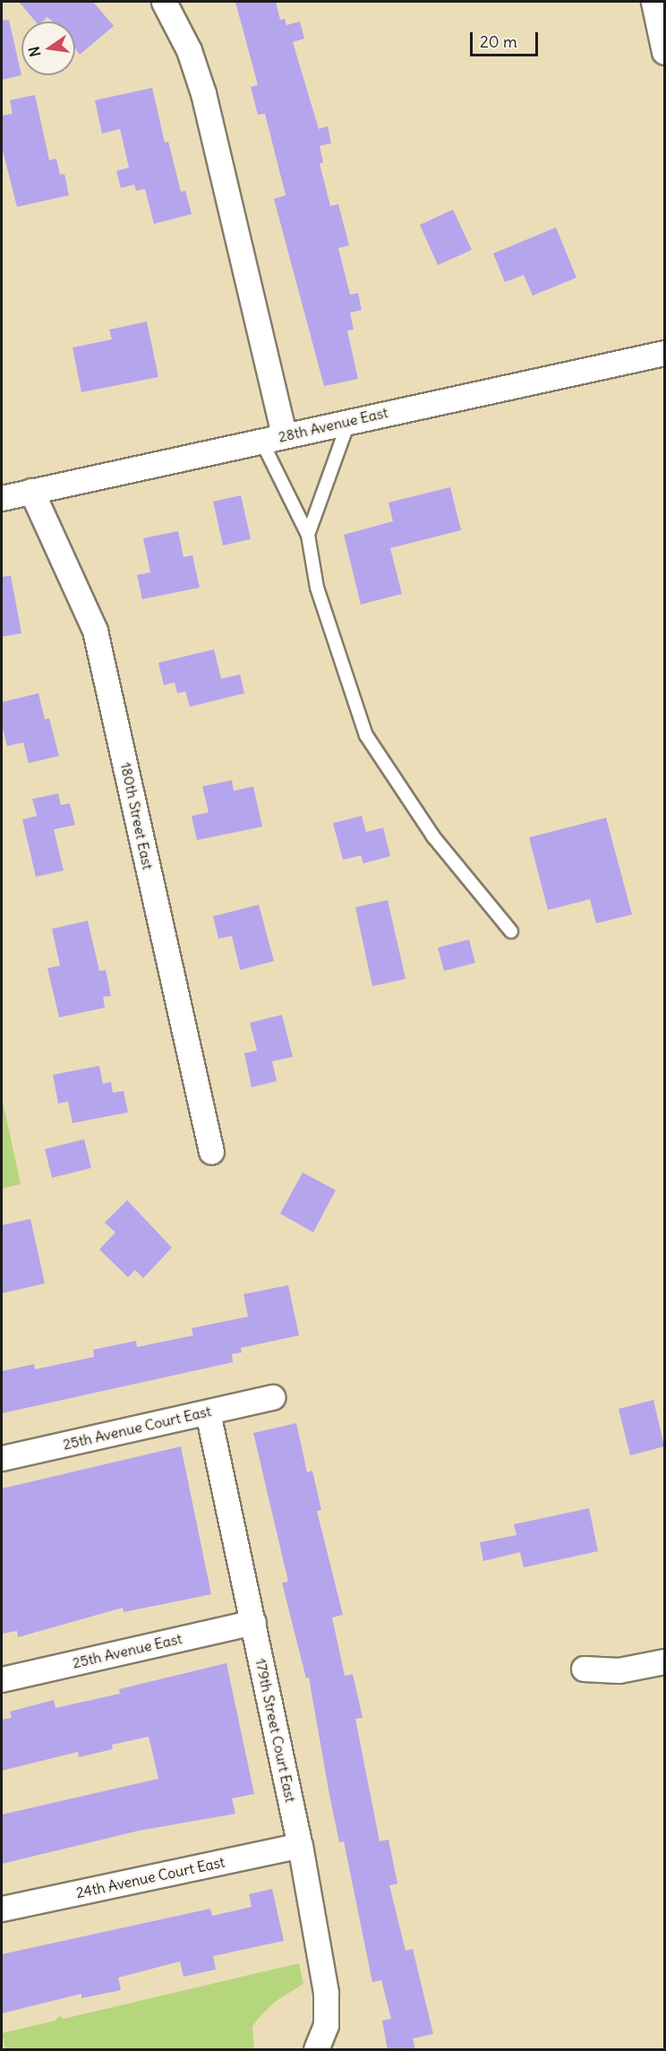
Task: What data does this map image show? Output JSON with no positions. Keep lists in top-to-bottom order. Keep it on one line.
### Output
{"streets":{"street":["28th Avenue East","180th Street East","25th Avenue Court East","25th Avenue East","179th Street Court East","24th Avenue Court East"]},"crossings":[["28th Avenue East","180th Street East"],["25th Avenue Court East","179th Street Court East"],["25th Avenue East","179th Street Court East"],["179th Street Court East","24th Avenue Court East"]],"scale_bar":"20 m","north":"left"}
